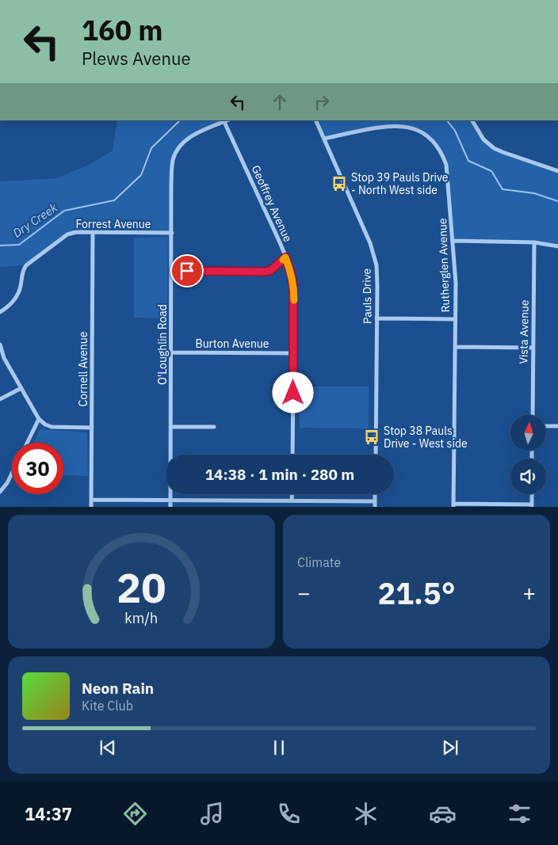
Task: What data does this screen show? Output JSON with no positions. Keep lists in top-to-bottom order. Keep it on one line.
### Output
{"streets":{"street":["Geoffrey Avenue","Forrest Avenue","Rutherglen Avenue","Pauls Drive","Vista Avenue","Burton Avenue","O'Loughlin Road","Cornell Avenue"]},"crossings":[["Geoffrey Avenue","Burton Avenue"],["Geoffrey Avenue","O'Loughlin Road"],["Forrest Avenue","O'Loughlin Road"],["Forrest Avenue","Cornell Avenue"],["Rutherglen Avenue","Pauls Drive"],["Burton Avenue","O'Loughlin Road"]],"water":["Dry Creek"],"places":{"bus stop":["Stop 39 Pauls Drive - North West side","Stop 38 Pauls Drive - West side"]},"north":"top","page":{"turn":["160 m","Plews Avenue"],"limit":"30","trip":"14:38 · 1 min · 280 m","tile":"Climate","heat":["−","21.5°","+"],"song":["Neon Rain","Kite Club"],"tabs":"14:37","gauge":["20","km/h"]}}
